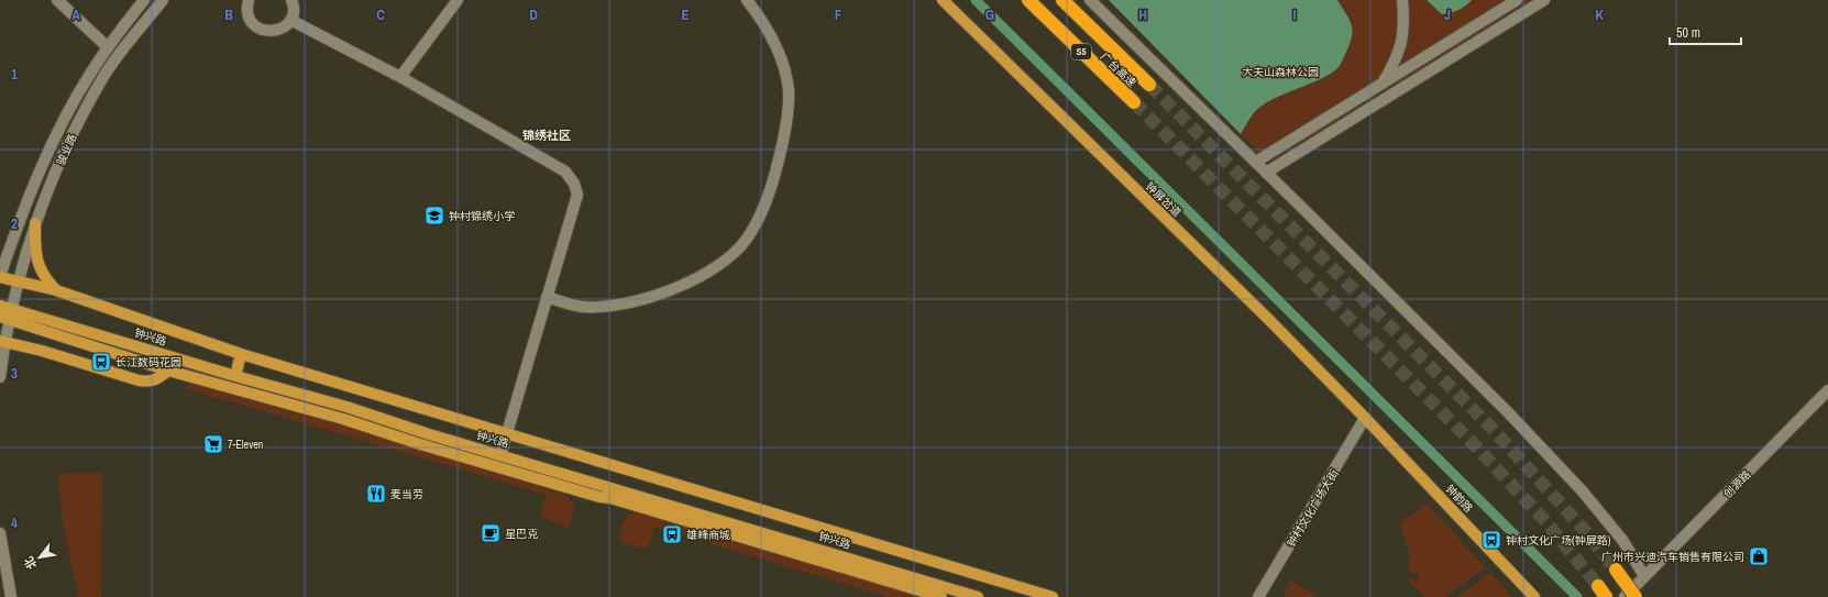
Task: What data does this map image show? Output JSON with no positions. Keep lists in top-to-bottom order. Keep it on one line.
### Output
{"streets":{"highway":["S5","广台高速"],"main road":["钟屏岔道","钟兴路","钟韵路"],"street":["骏业路","创源路","钟村文化广场大街"]},"crossings":[["骏业路","钟兴路"],["钟屏岔道","钟韵路"],["钟屏岔道","钟村文化广场大街"],["钟韵路","钟村文化广场大街"]],"districts":["锦绣社区"],"parks":["大夫山森林公园"],"places":{"school or university":["钟村锦绣小学"],"bus stop":["长江数码花园","雄峰商城","钟村文化广场(钟屏路)"],"supermarket":["7-Eleven"],"restaurant":["麦当劳"],"cafe":["星巴克"],"shop":["广州市兴迪汽车销售有限公司"]},"scale_bar":"50 m","north":"bottom left","grid":{"columns":["A","B","C","D","E","F","G","H","I","J","K"],"rows":["1","2","3","4"]}}
